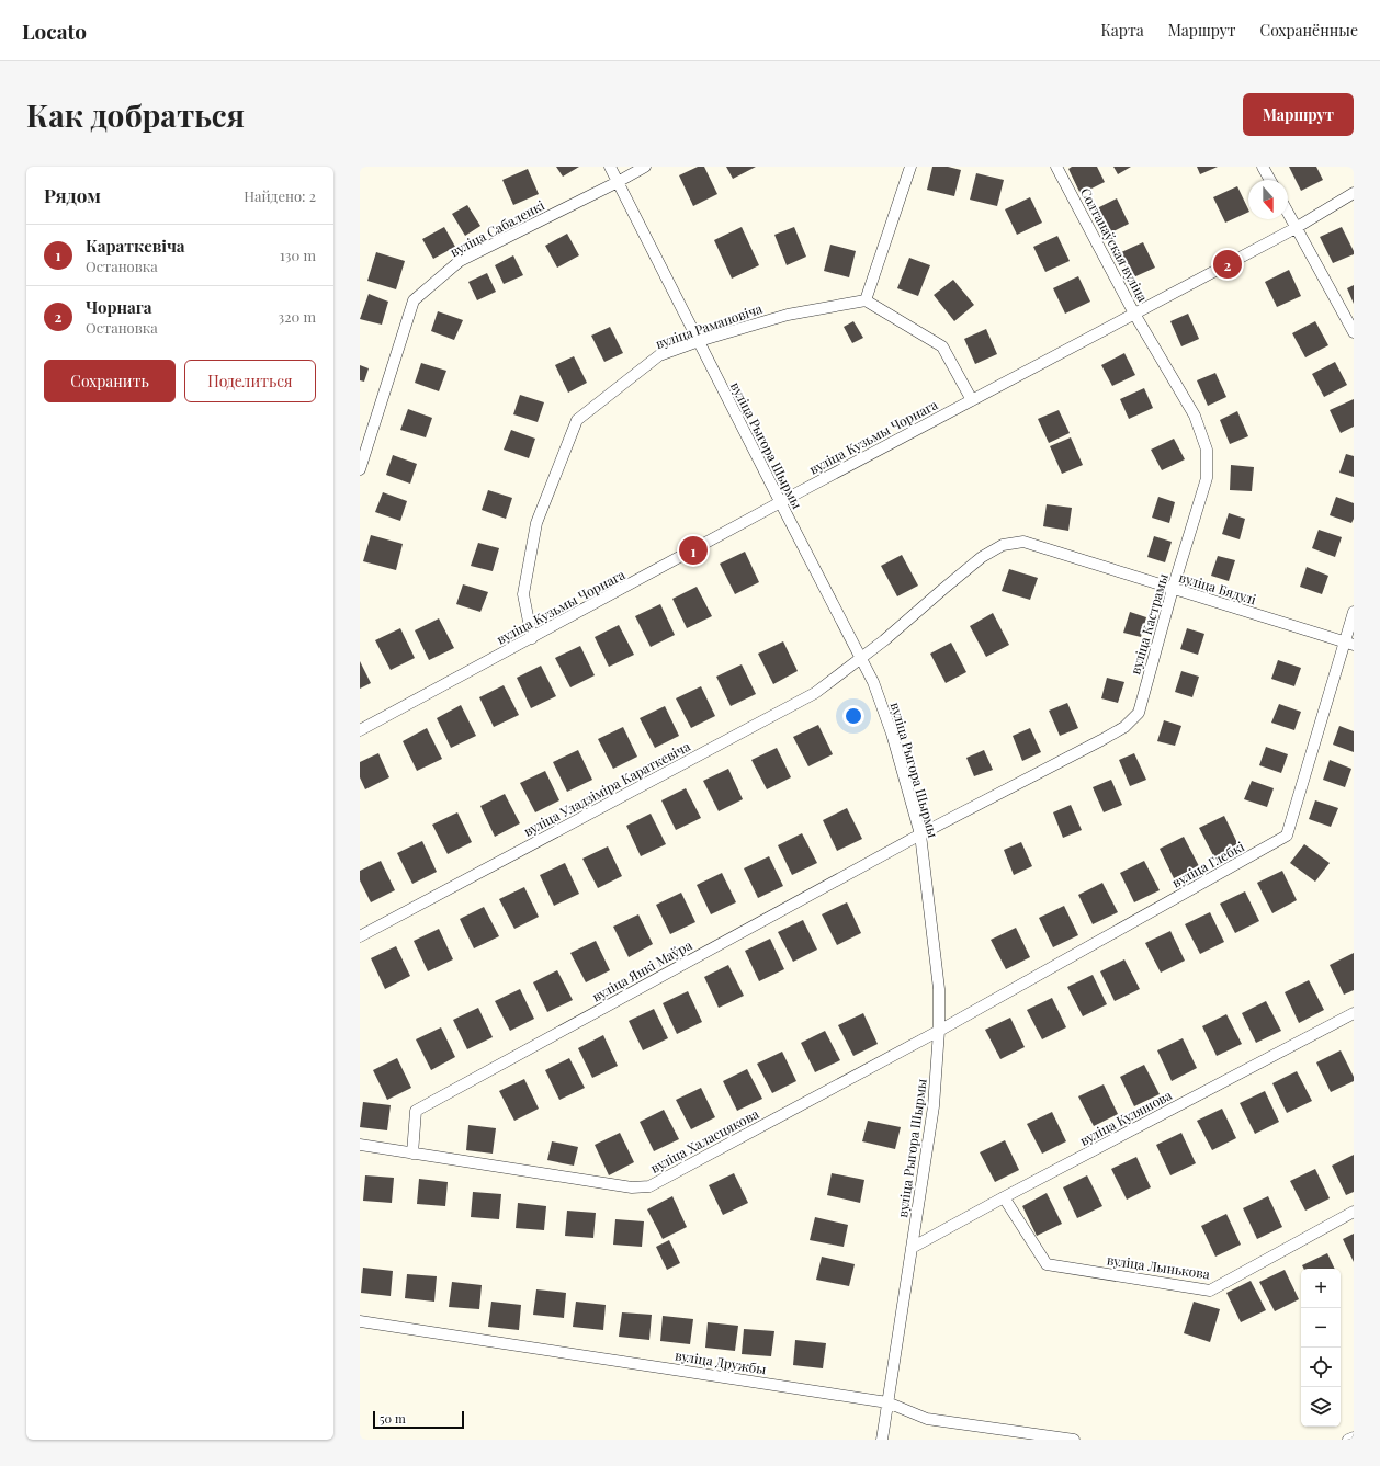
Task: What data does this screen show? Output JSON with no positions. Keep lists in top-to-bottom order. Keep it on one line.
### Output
{"streets":{"street":["вуліца Сабаленкі","Солтанаўская вуліца","вуліца Рамановіча","вуліца Кузьмы Чорнага","вуліца Рыгора Шырмы","вуліца Бядулі","вуліца Кастрамы","вуліца Уладзіміра Караткевіча","вуліца Глебкі","вуліца Янкі Маўра","вуліца Куляшова","вуліца Халасцякова","вуліца Лынькова","вуліца Дружбы"]},"crossings":[["вуліца Сабаленкі","вуліца Рыгора Шырмы"],["Солтанаўская вуліца","вуліца Кузьмы Чорнага"],["Солтанаўская вуліца","вуліца Кастрамы"],["вуліца Рамановіча","вуліца Кузьмы Чорнага"],["вуліца Рамановіча","вуліца Рыгора Шырмы"],["вуліца Кузьмы Чорнага","вуліца Рыгора Шырмы"],["вуліца Кузьмы Чорнага","вуліца Кастрамы"],["вуліца Рыгора Шырмы","вуліца Бядулі"],["вуліца Рыгора Шырмы","вуліца Кастрамы"],["вуліца Рыгора Шырмы","вуліца Уладзіміра Караткевіча"],["вуліца Рыгора Шырмы","вуліца Глебкі"],["вуліца Рыгора Шырмы","вуліца Янкі Маўра"],["вуліца Рыгора Шырмы","вуліца Куляшова"],["вуліца Рыгора Шырмы","вуліца Халасцякова"],["вуліца Рыгора Шырмы","вуліца Дружбы"],["вуліца Бядулі","вуліца Кастрамы"],["вуліца Бядулі","вуліца Уладзіміра Караткевіча"],["вуліца Бядулі","вуліца Глебкі"],["вуліца Кастрамы","вуліца Янкі Маўра"],["вуліца Глебкі","вуліца Халасцякова"],["вуліца Янкі Маўра","вуліца Халасцякова"],["вуліца Куляшова","вуліца Лынькова"]],"scale_bar":"50 m","north":"bottom","page":{"header":"Locato","nav":["Карта","Маршрут","Сохранённые"],"buttons":["Маршрут",["Сохранить","Поделиться"]],"title":"Как добраться","heading":["Рядом","Найдено: 2"],"list":[{"mark":"1","name":"Караткевіча","note":"Остановка","value":"130 m"},{"mark":"2","name":"Чорнага","note":"Остановка","value":"320 m"}],"pins":["2","1"],"map_buttons":["+","−"],"scale":"50 m"}}
